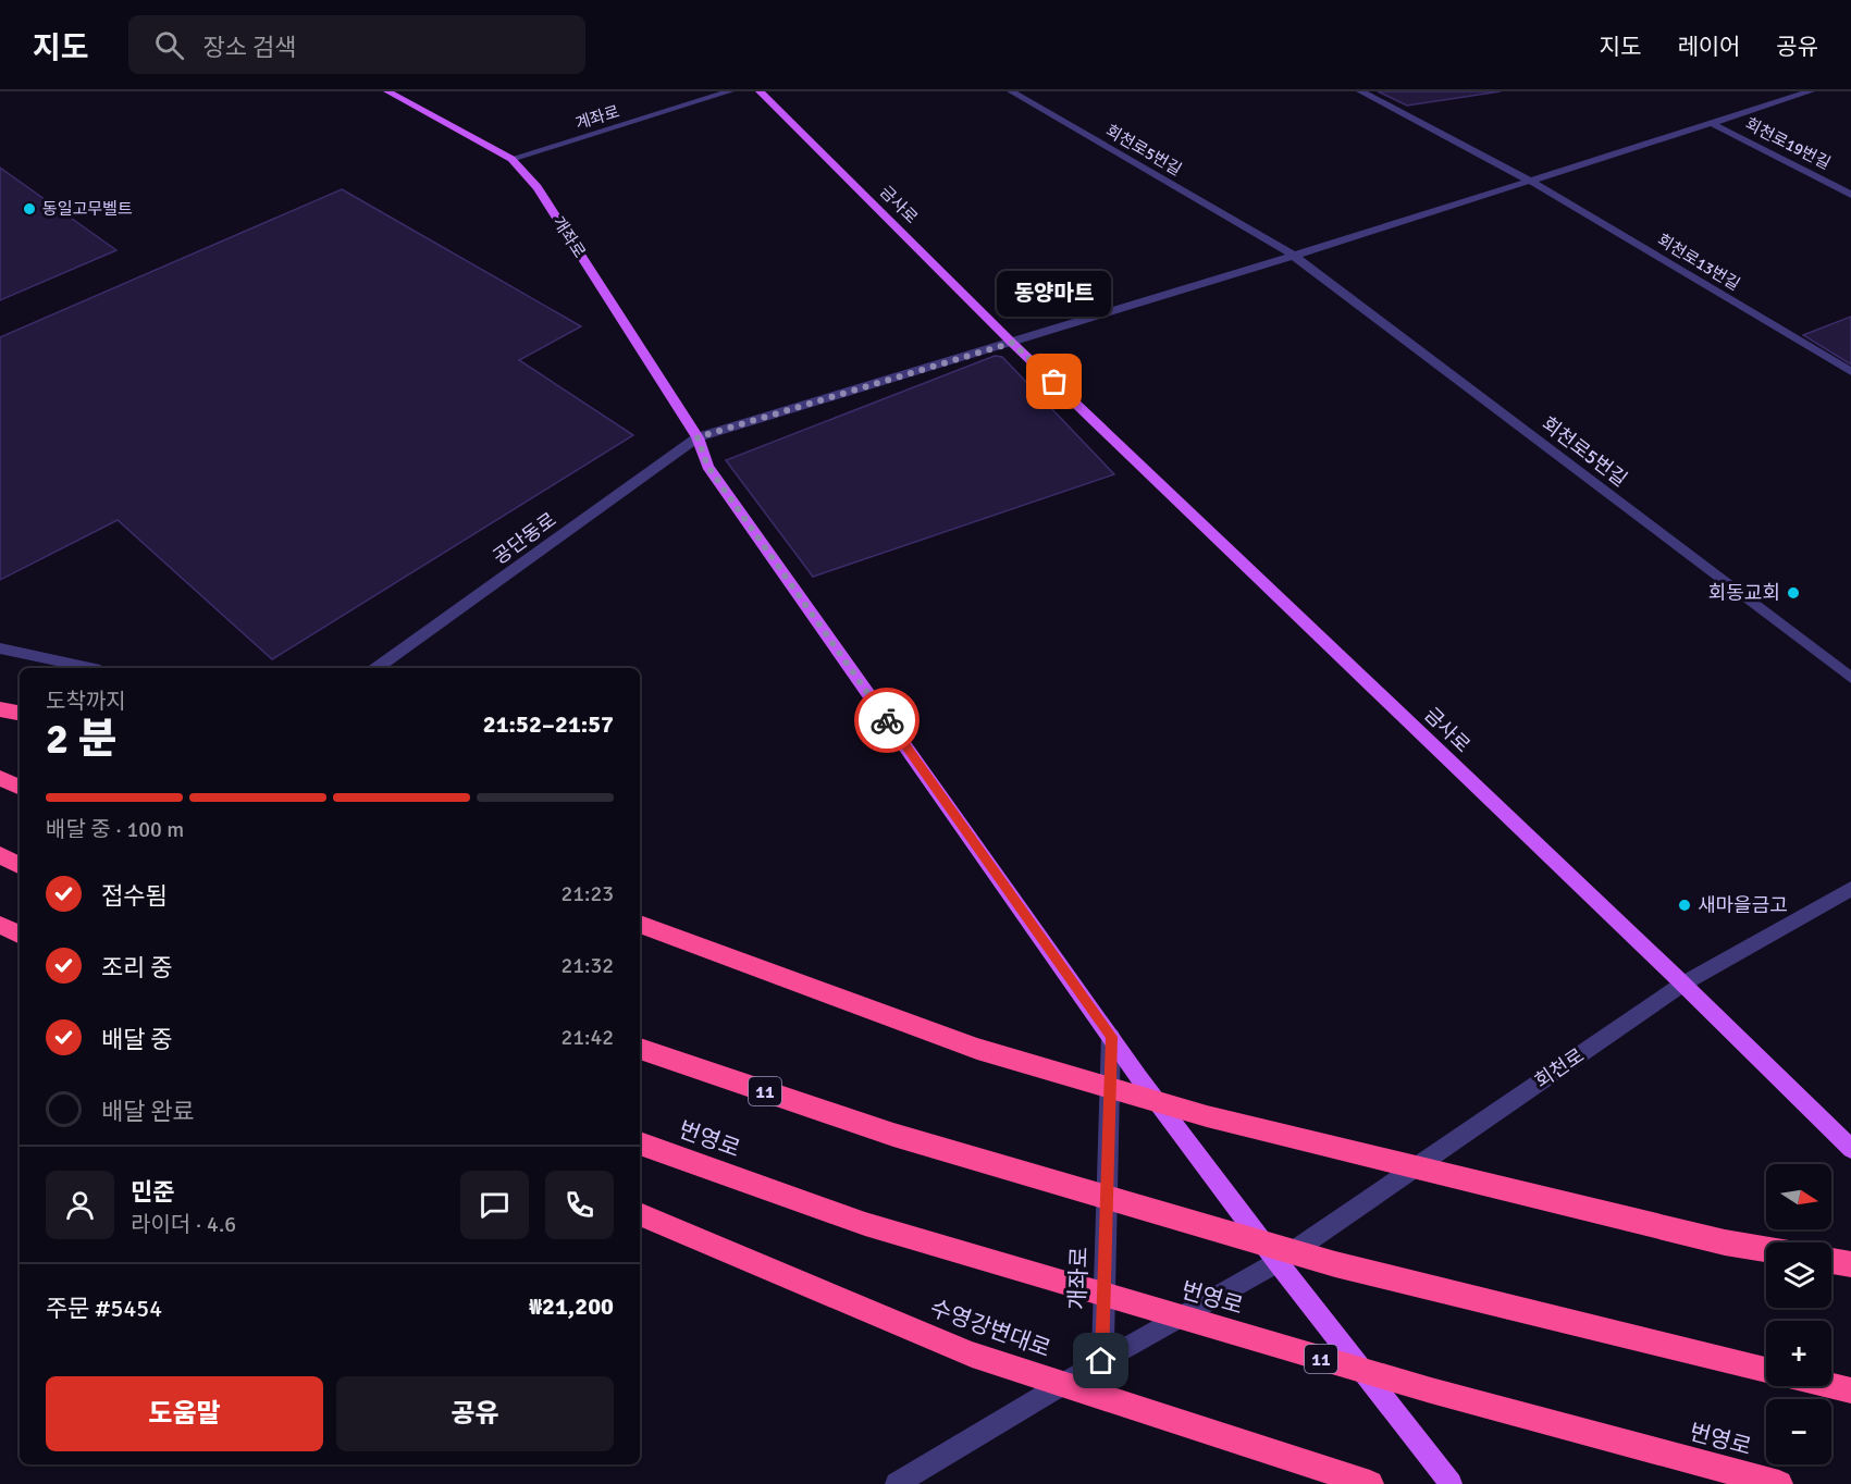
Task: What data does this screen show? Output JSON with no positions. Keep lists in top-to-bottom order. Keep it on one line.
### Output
{"streets":{"highway":["11","번영로","수영강변대로"],"main road":["금사로","개좌로"],"street":["계좌로","회천로19번길","회천로5번길","회천로13번길","공단동로","회천로"]},"crossings":[["계좌로","개좌로"],["금사로","회천로"],["개좌로","공단동로"],["개좌로","회천로"]],"places":["동일고무벨트","동양마트","회동교회","새마을금고"],"north":"right","page":{"header":"지도","search":"장소 검색","nav":["지도","레이어","공유"],"bubble":"동양마트","heading":["2 분","도착까지","21:52–21:57"],"panel":["민준","라이더 · 4.6","주문 #5454","₩21,200"],"bar":"배달 중 · 100 m","list":[["접수됨","21:23"],["조리 중","21:32"],["배달 중","21:42"],"배달 완료"],"map_buttons":["+","−"],"buttons":["도움말","공유"]}}
